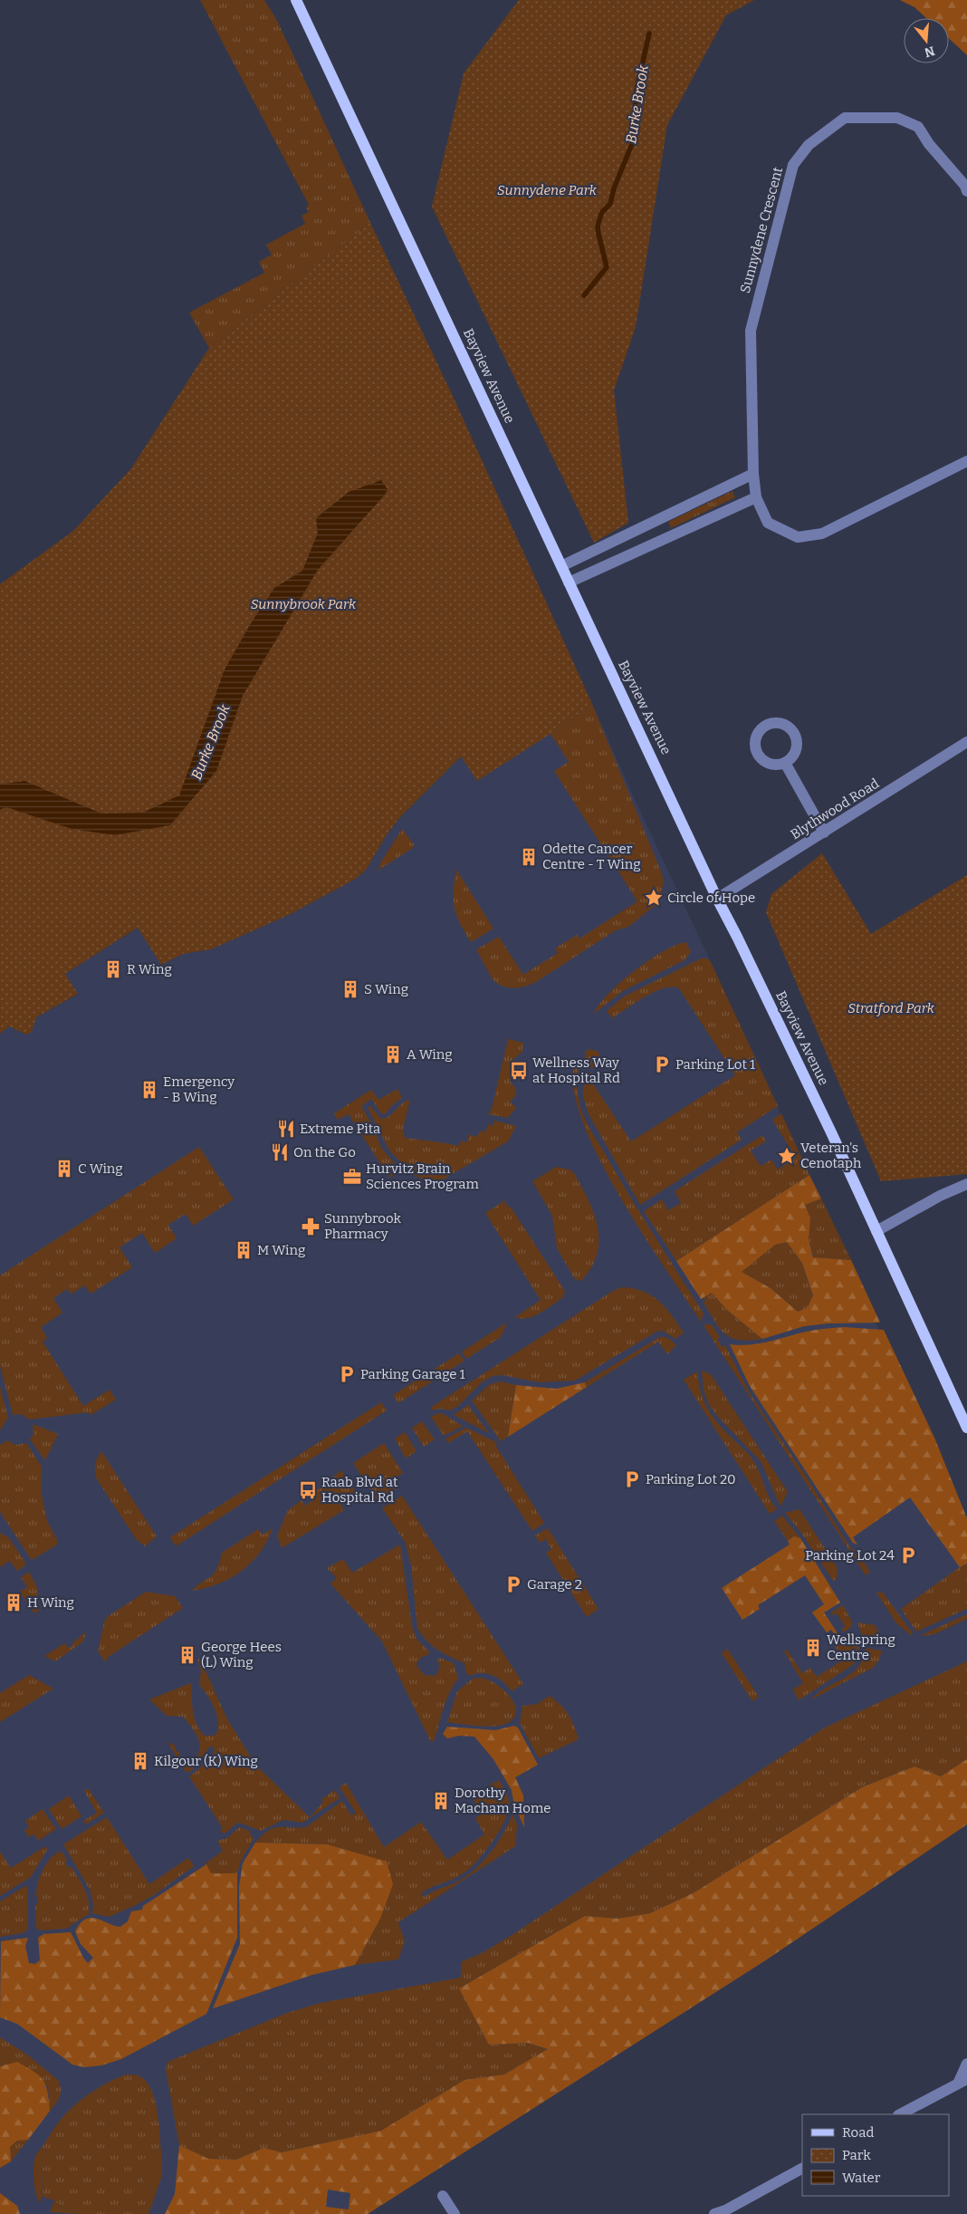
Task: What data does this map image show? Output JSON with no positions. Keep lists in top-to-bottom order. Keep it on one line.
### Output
{"streets":{"main road":["Bayview Avenue"],"street":["Sunnydene Crescent","Blythwood Road"]},"crossings":[["Bayview Avenue","Blythwood Road"]],"water":["Burke Brook"],"parks":["Sunnydene Park","Sunnybrook Park","Stratford Park"],"places":{"building":["Odette Cancer Centre - T Wing","R Wing","S Wing","A Wing","Emergency - B Wing","C Wing","M Wing","H Wing","Wellspring Centre","George Hees (L) Wing","Kilgour (K) Wing","Dorothy Macham Home"],"place":["Circle of Hope","Veteran's Cenotaph"],"parking":["Parking Lot 1","Parking Garage 1","Parking Lot 20","Parking Lot 24","Garage 2"],"bus stop":["Wellness Way at Hospital Rd","Raab Blvd at Hospital Rd"],"restaurant":["Extreme Pita","On the Go"],"office":["Hurvitz Brain Sciences Program"],"pharmacy":["Sunnybrook Pharmacy"]},"legend":["Road","Park","Water"],"north":"bottom"}
